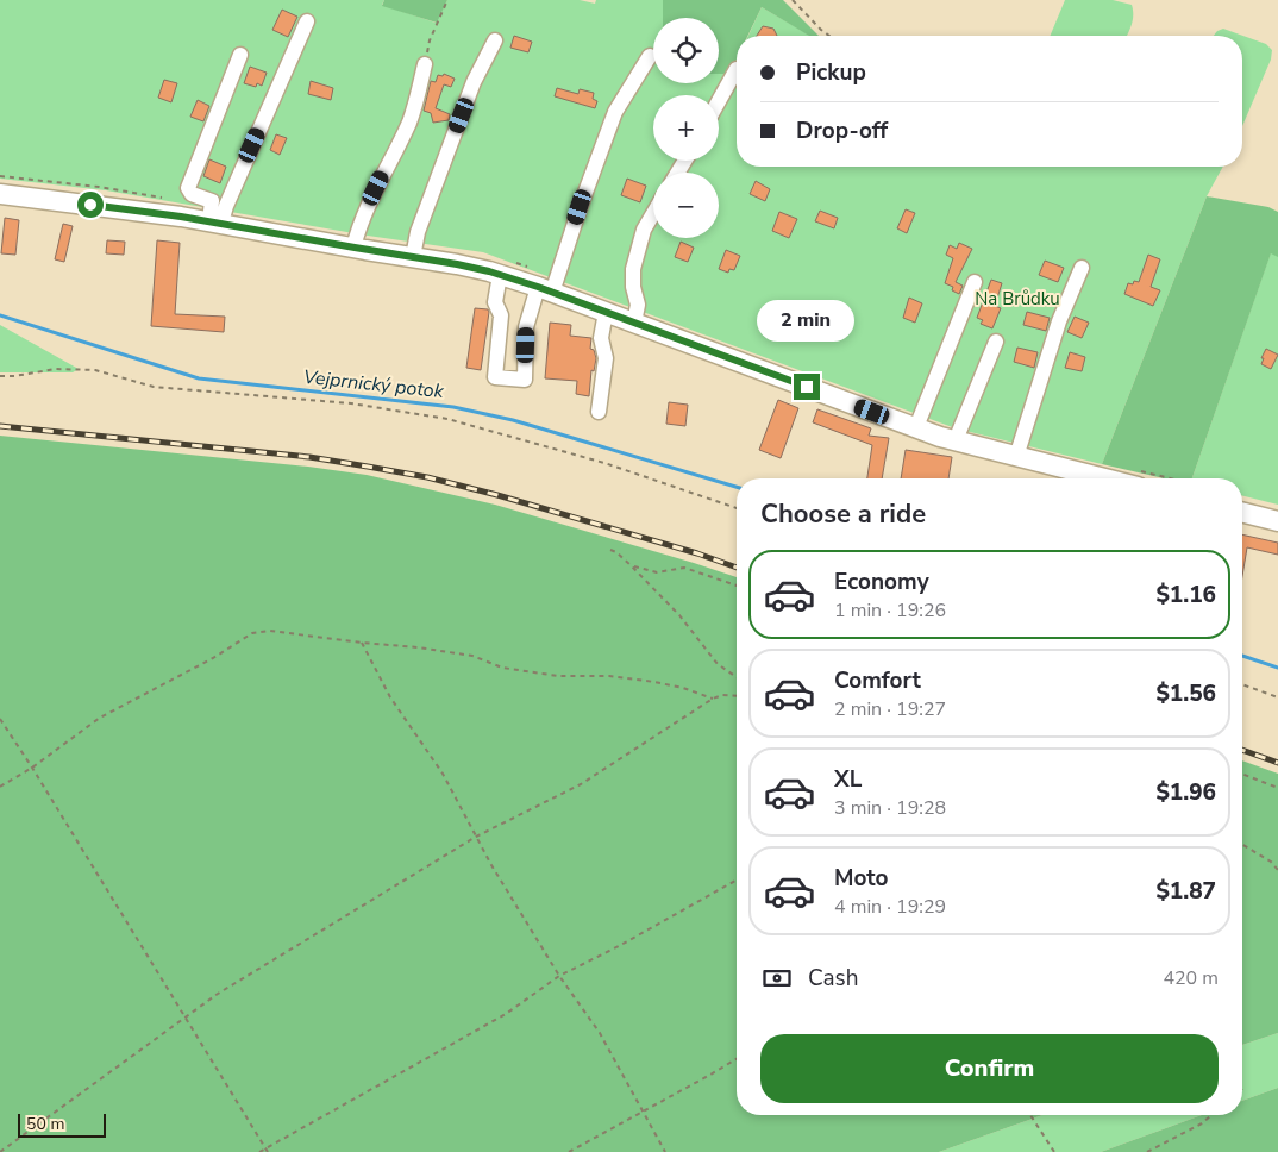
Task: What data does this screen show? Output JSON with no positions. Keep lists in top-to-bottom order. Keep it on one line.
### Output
{"water":["Vejprnický potok"],"parks":["Na Brůdku"],"scale_bar":"50 m","page":{"map_buttons":["+","−"],"banner":["Pickup","Drop-off"],"bubble":"2 min","heading":"Choose a ride","list":[{"name":"Economy","note":"1 min · 19:26","value":"$1.16"},{"name":"Comfort","note":"2 min · 19:27","value":"$1.56"},{"name":"XL","note":"3 min · 19:28","value":"$1.96"},{"name":"Moto","note":"4 min · 19:29","value":"$1.87"}],"pay":["Cash","420 m"],"buttons":"Confirm","scale":"50 m"}}
